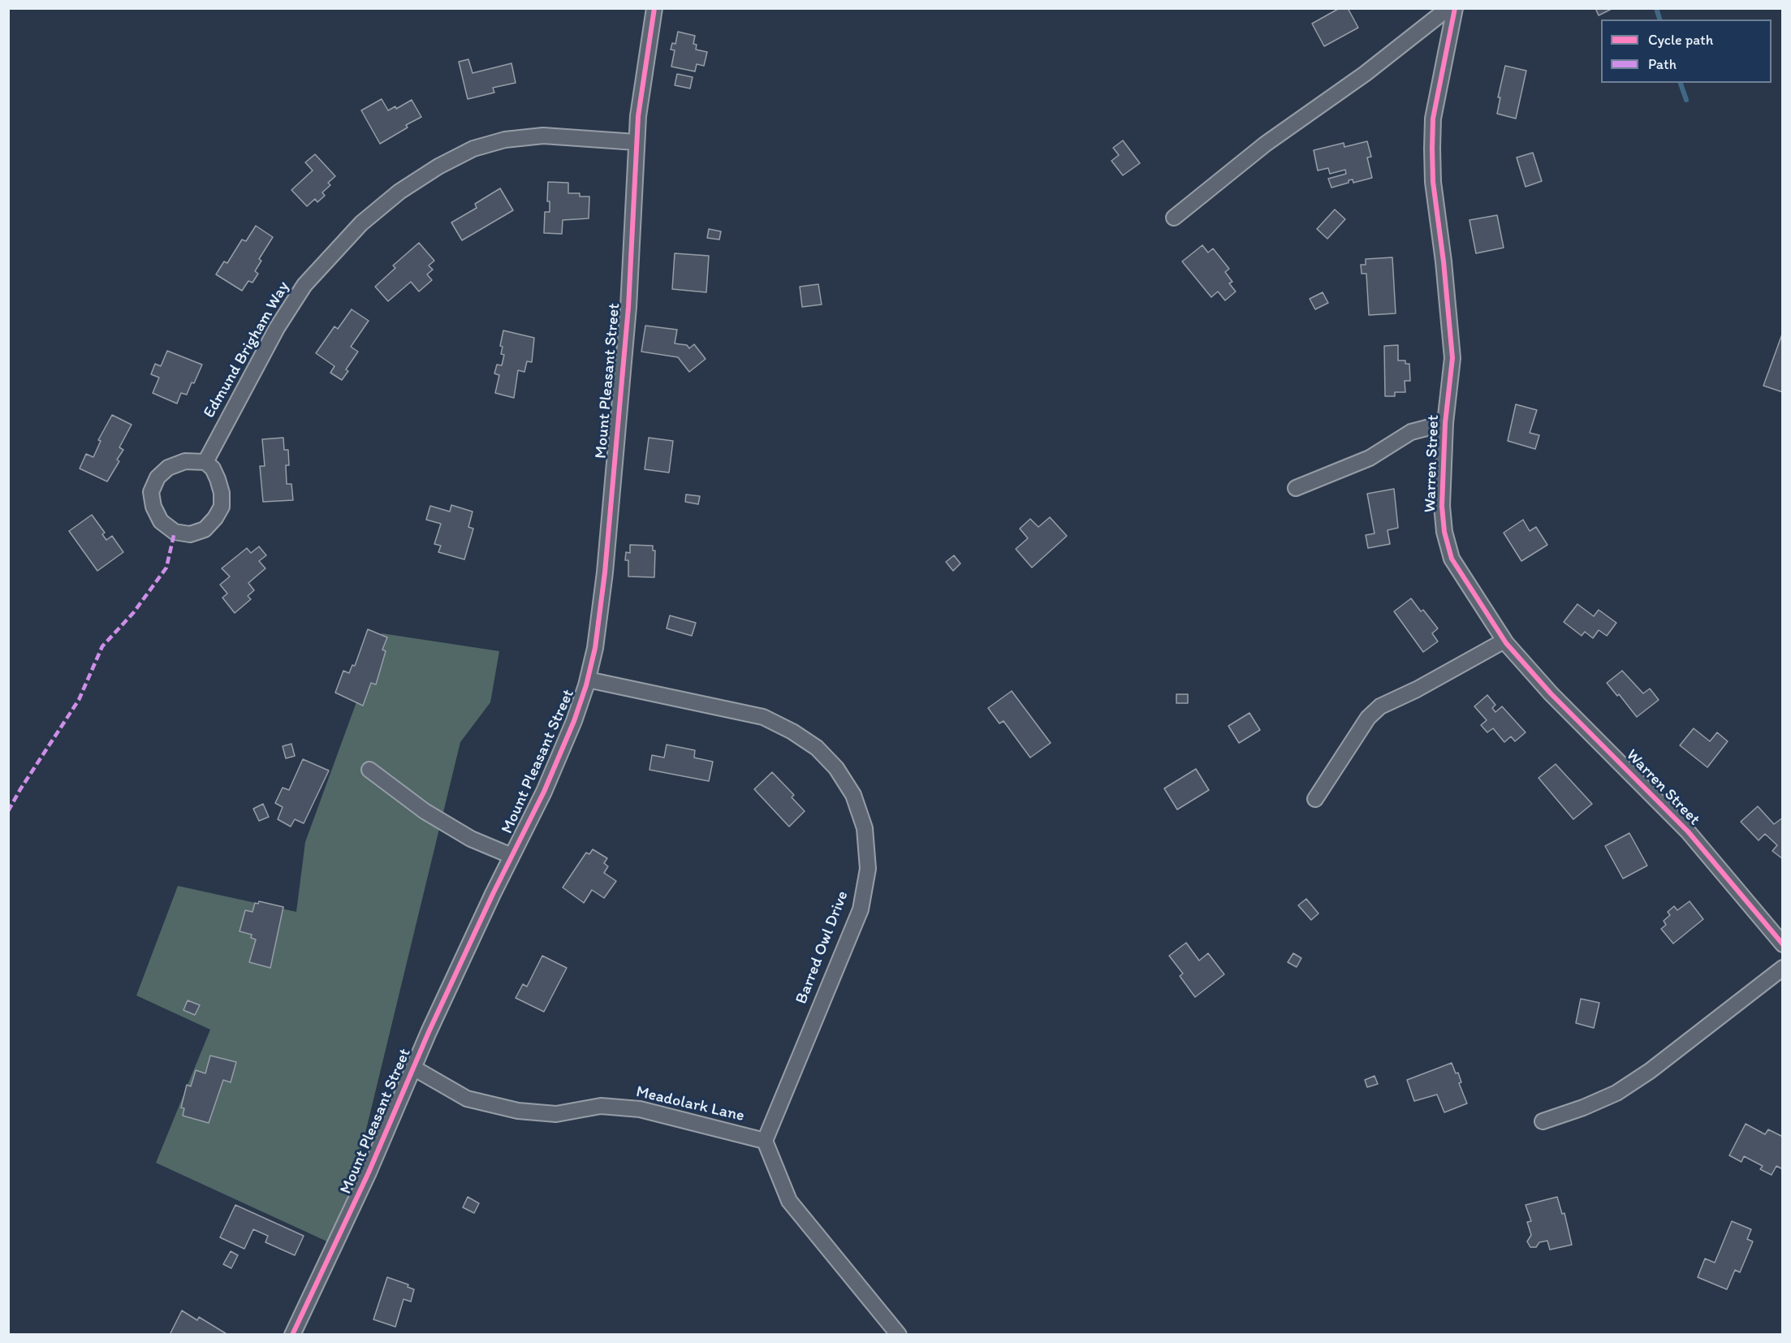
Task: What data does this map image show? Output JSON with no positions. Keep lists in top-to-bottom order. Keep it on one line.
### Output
{"streets":{"street":["Edmund Brigham Way","Mount Pleasant Street","Warren Street","Barred Owl Drive","Meadolark Lane"]},"crossings":[["Edmund Brigham Way","Mount Pleasant Street"],["Mount Pleasant Street","Barred Owl Drive"],["Mount Pleasant Street","Meadolark Lane"],["Barred Owl Drive","Meadolark Lane"]],"legend":["Cycle path","Path"]}
